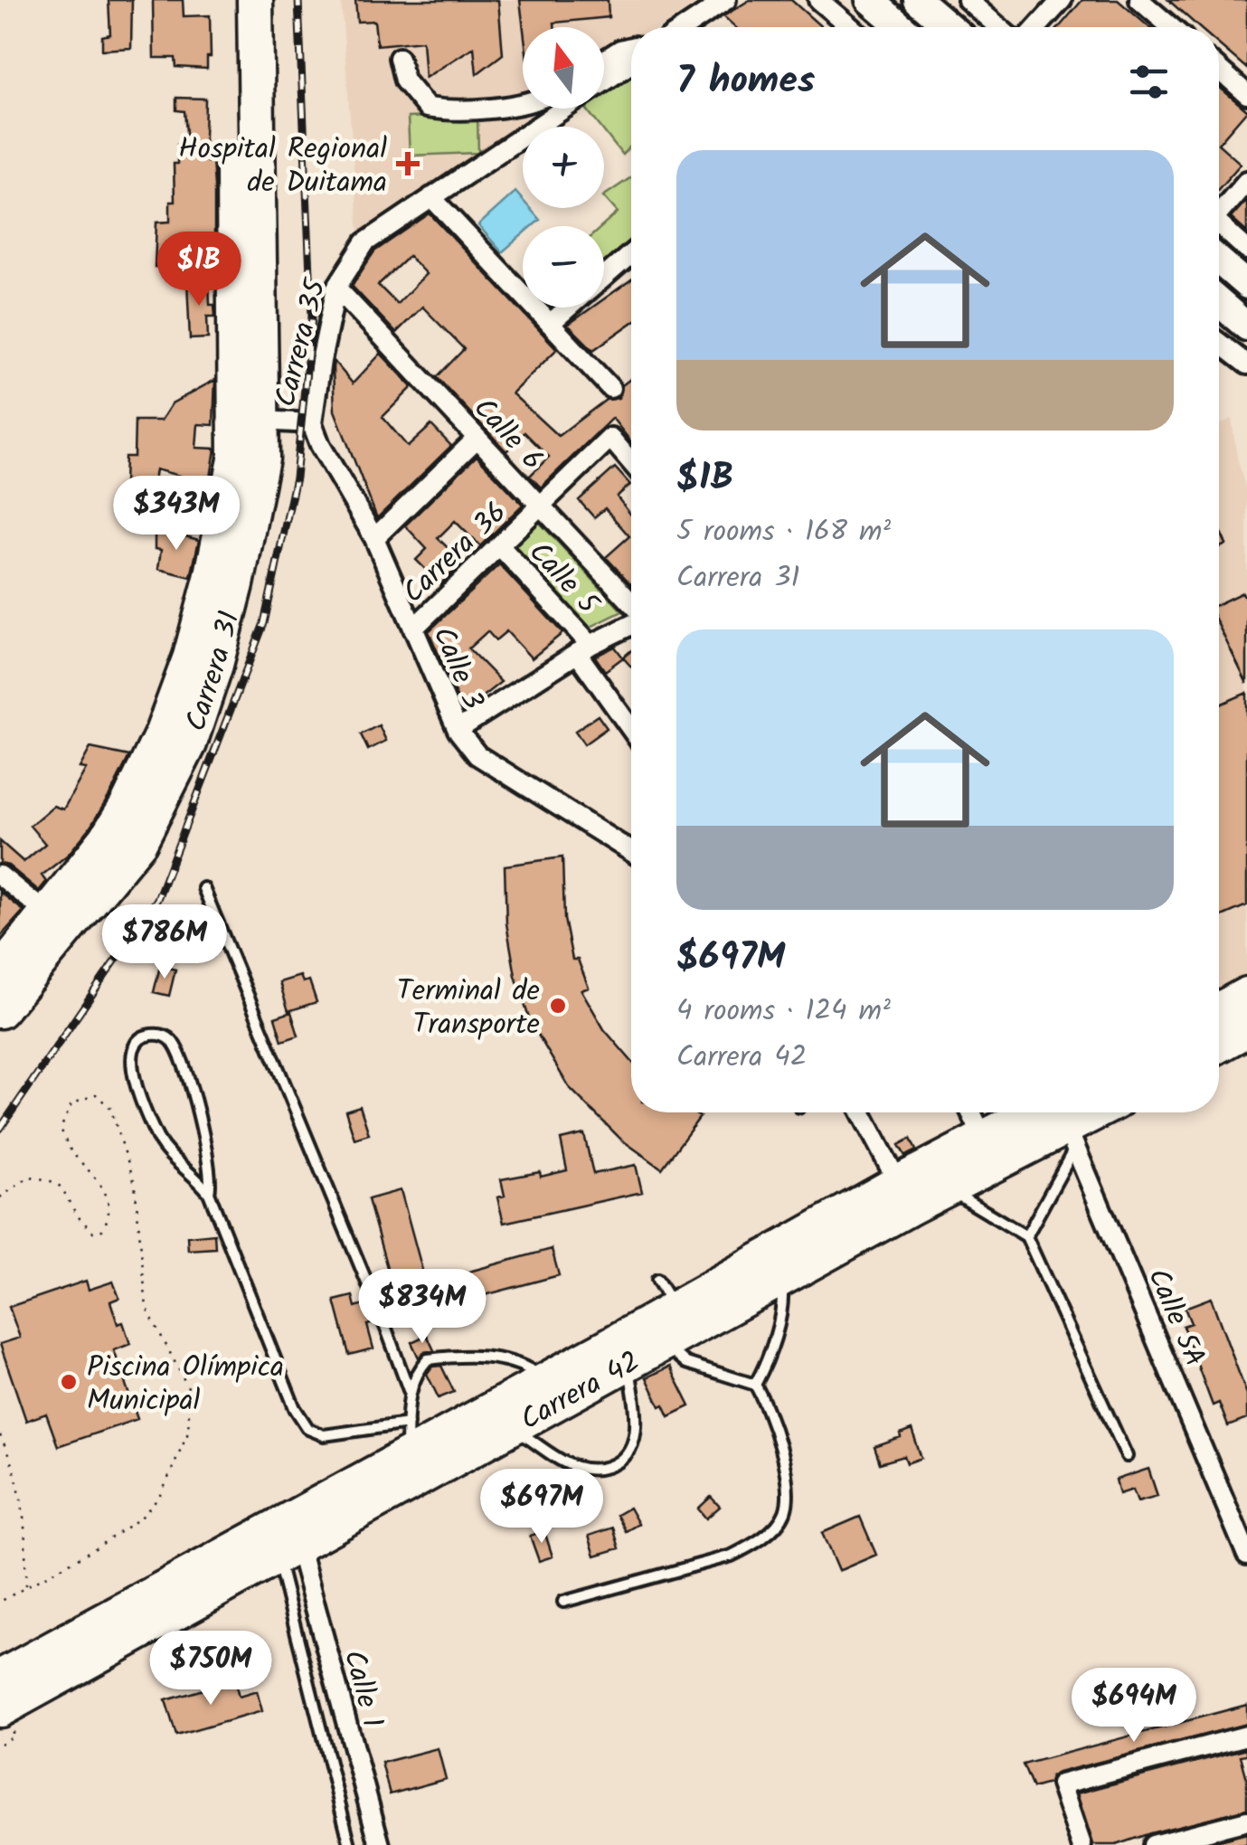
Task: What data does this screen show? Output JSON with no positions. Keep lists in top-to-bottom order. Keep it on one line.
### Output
{"streets":{"highway":["Carrera 31","Carrera 42"],"street":["Carrera 35","Calle 6","Carrera 36","Calle 5","Calle 3","Calle 5A","Calle 1"]},"crossings":[["Carrera 35","Calle 6"],["Carrera 35","Calle 3"],["Carrera 35","Carrera 31"],["Calle 6","Carrera 36"],["Carrera 36","Calle 5"],["Carrera 36","Calle 3"],["Calle 5A","Carrera 42"],["Carrera 42","Calle 1"]],"places":{"health":["Hospital Regional de Duitama"],"other":["Terminal de Transporte","Piscina Olímpica Municipal"]},"north":"top","page":{"map_buttons":["+","−"],"heading":"7 homes","list":[{"name":"$1B","note":"5 rooms · 168 m² · Carrera 31"},{"name":"$697M","note":"4 rooms · 124 m² · Carrera 42"}],"price":["$1B","$343M","$786M","$834M","$697M","$750M","$694M"]}}
